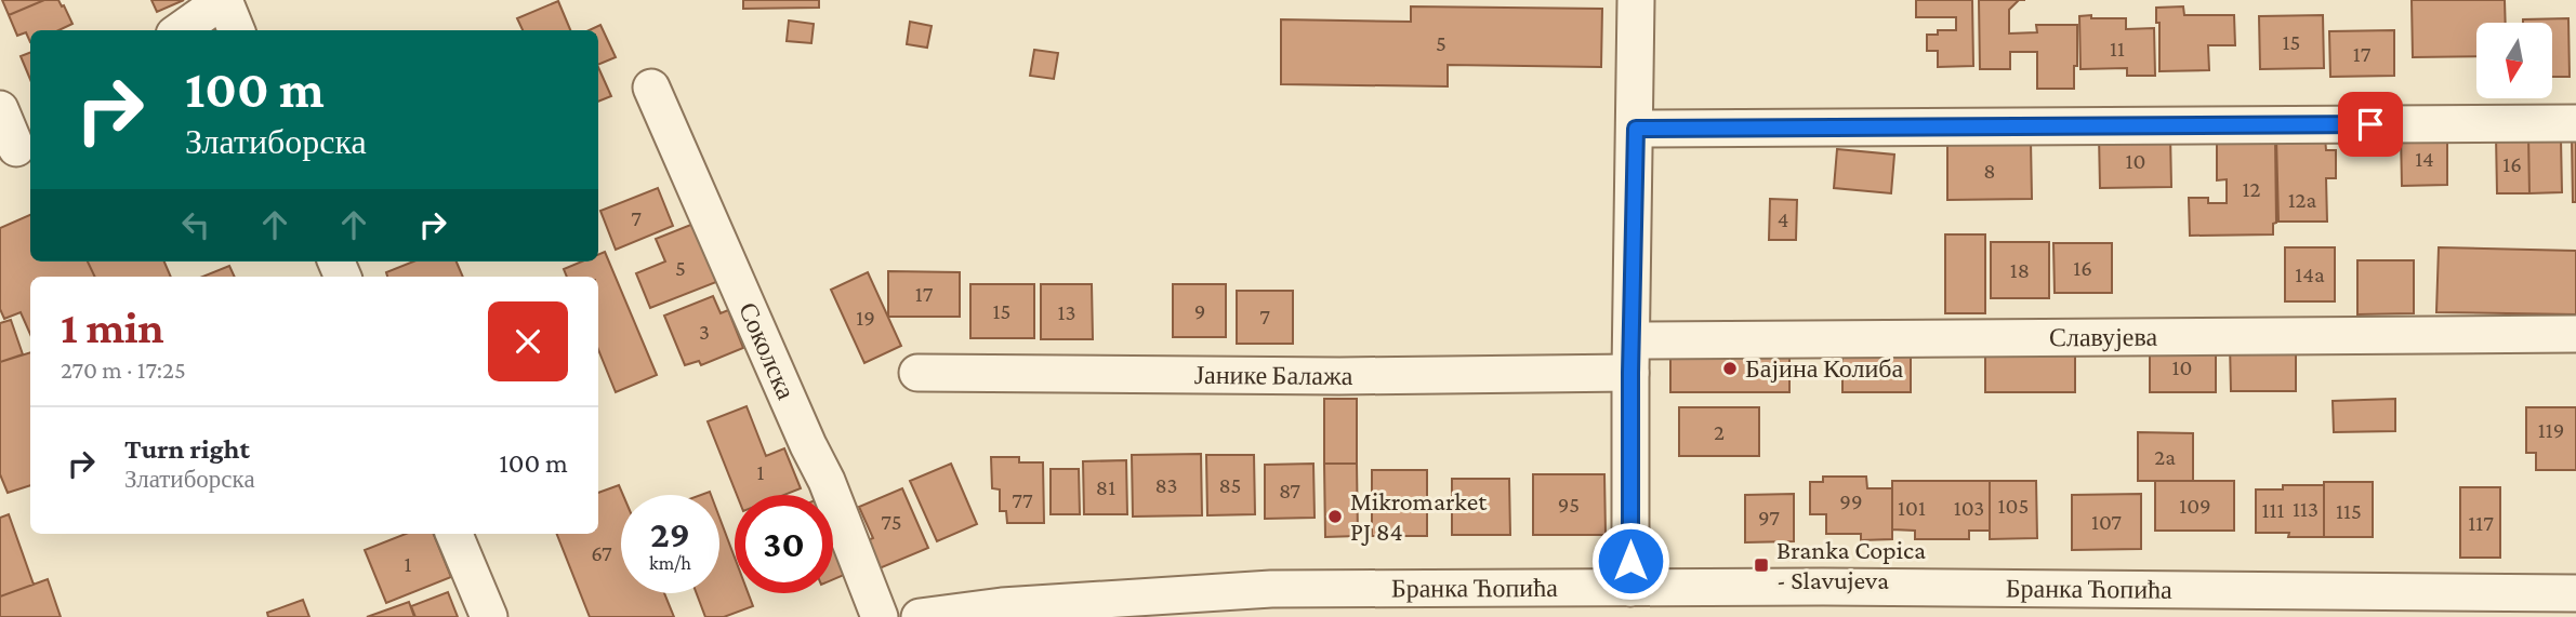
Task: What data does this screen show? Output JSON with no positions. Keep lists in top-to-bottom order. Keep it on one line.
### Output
{"streets":{"street":["Славујева","Соколска","Јанике Балажа","Бранка Ћопића"]},"crossings":[["Славујева","Јанике Балажа"]],"places":{"other":["Бајина Колиба","Mikromarket PJ 84"],"transit":["Branka Copica - Slavujeva"]},"house_numbers":["15","5","11","17","14","10","16","8","12","12a","7","4","5","16","18","14a","17","15","9","13","7","19","3","10","119","2","2a","1","83","85","81","87","77","99","95","105","109","101","103","113","111","115","97","75","107","117","67","1"],"north":"bottom","page":{"turn":["100 m","Златиборска"],"heading":["1 min","270 m · 17:25"],"list":[{"name":"Turn right","note":"Златиборска","value":"100 m"}],"speed":"29 km/h","limit":"30"}}
